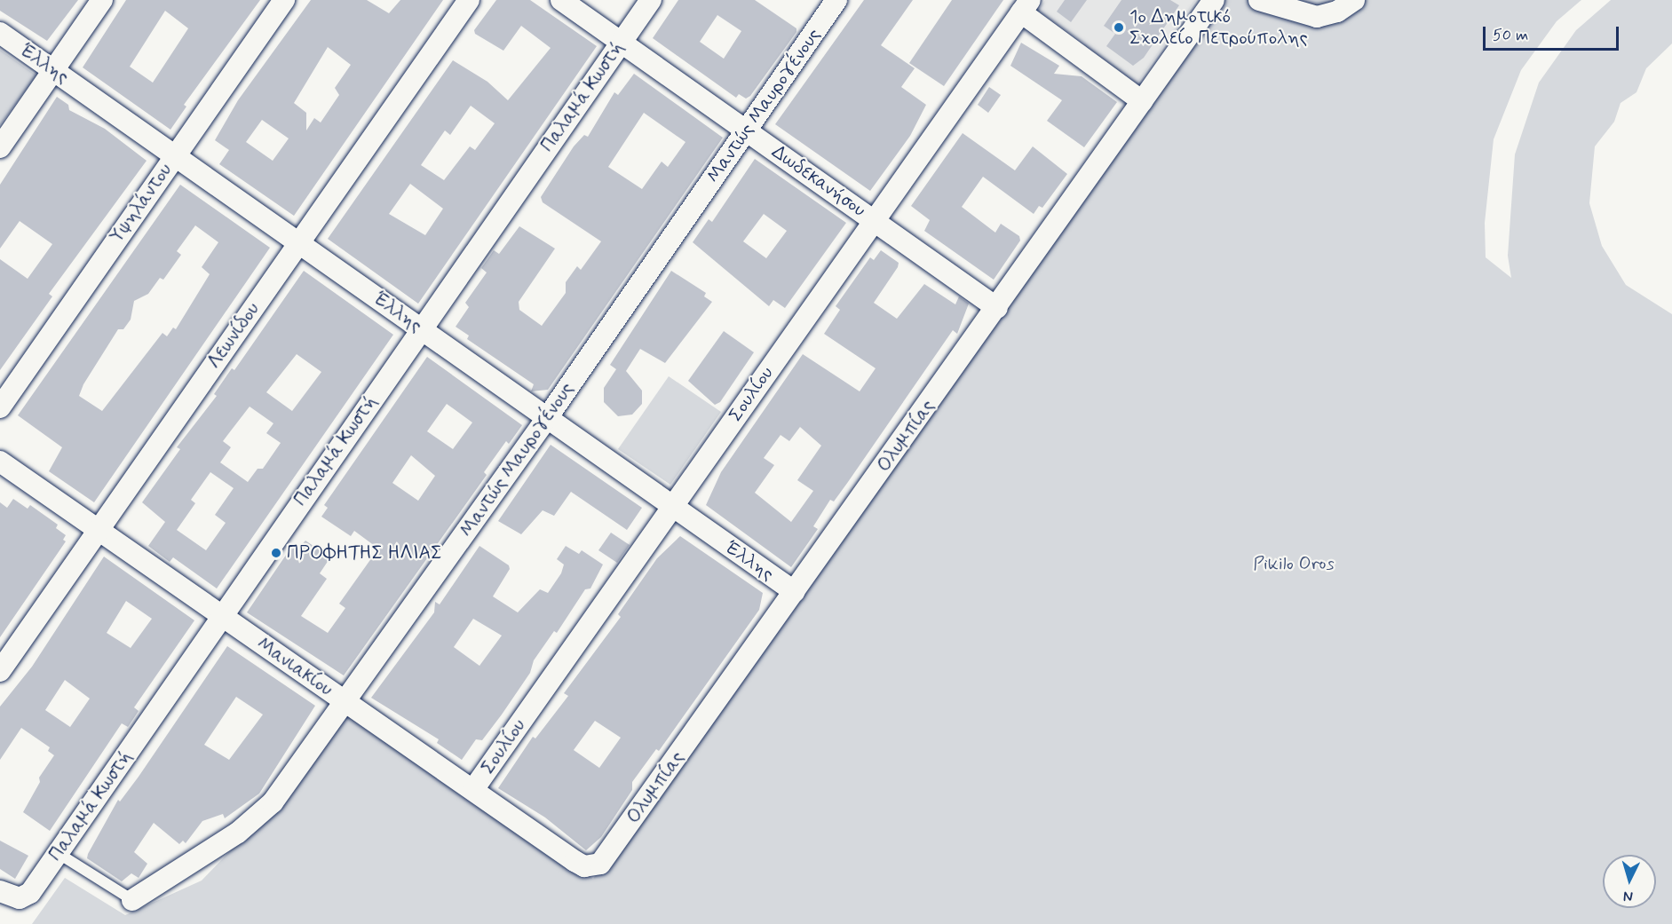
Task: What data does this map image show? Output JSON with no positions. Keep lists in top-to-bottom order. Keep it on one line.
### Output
{"streets":{"street":["Έλλης","Παλαμά Κωστή","Μαντώς Μαυρογένους","Δωδεκανήσου","Υψηλάντου","Λεωνίδου","Σουλίου","Ολυμπίας","Μανιακίου"]},"crossings":[["Έλλης","Παλαμά Κωστή"],["Έλλης","Μαντώς Μαυρογένους"],["Έλλης","Υψηλάντου"],["Έλλης","Λεωνίδου"],["Έλλης","Σουλίου"],["Έλλης","Ολυμπίας"],["Παλαμά Κωστή","Δωδεκανήσου"],["Παλαμά Κωστή","Μανιακίου"],["Μαντώς Μαυρογένους","Δωδεκανήσου"],["Μαντώς Μαυρογένους","Μανιακίου"],["Δωδεκανήσου","Σουλίου"],["Δωδεκανήσου","Ολυμπίας"],["Λεωνίδου","Μανιακίου"],["Σουλίου","Μανιακίου"],["Ολυμπίας","Μανιακίου"]],"parks":["Pikilo Oros"],"places":["1ο Δημοτικό Σχολείο Πετρούπολης","ΠΡΟΦΗΤΗΣ ΗΛΙΑΣ"],"scale_bar":"50 m","north":"bottom"}
